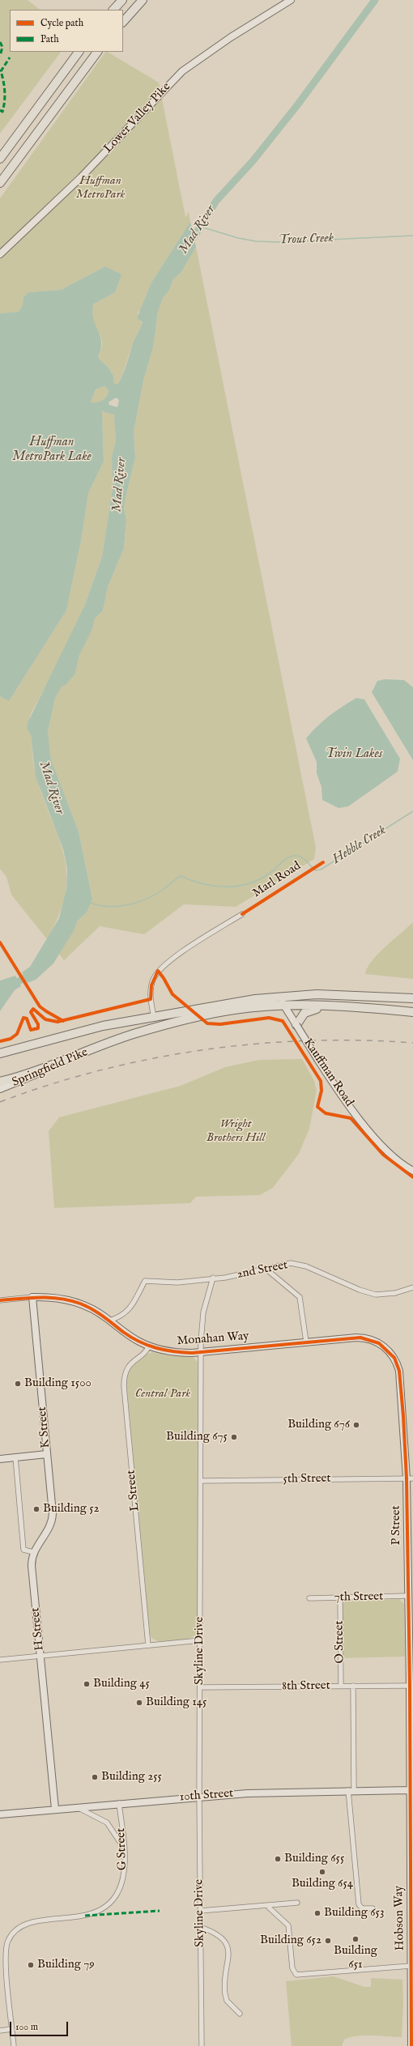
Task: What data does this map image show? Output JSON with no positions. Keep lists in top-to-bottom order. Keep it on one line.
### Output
{"streets":{"street":["Lower Valley Pike","Springfield Pike","Kauffman Road","2nd Street","Monahan Way","K Street","5th Street","L Street","P Street","7th Street","H Street","O Street","Skyline Drive","8th Street","10th Street","G Street","Hobson Way"],"cycle path":["Marl Road"]},"crossings":[["2nd Street","Monahan Way"],["2nd Street","Skyline Drive"],["Monahan Way","K Street"],["Monahan Way","L Street"],["Monahan Way","P Street"],["Monahan Way","Skyline Drive"],["K Street","H Street"],["5th Street","P Street"],["5th Street","Skyline Drive"],["P Street","7th Street"],["P Street","8th Street"],["P Street","10th Street"],["P Street","Hobson Way"],["7th Street","O Street"],["H Street","10th Street"],["O Street","8th Street"],["Skyline Drive","8th Street"],["Skyline Drive","10th Street"],["10th Street","G Street"],["10th Street","Hobson Way"]],"water":["Mad River","Trout Creek","Huffman MetroPark Lake","Twin Lakes","Hebble Creek"],"parks":["Huffman MetroPark","Wright Brothers Hill","Central Park"],"places":["Building 1500","Building 676","Building 675","Building 52","Building 45","Building 145","Building 255","Building 655","Building 654","Building 653","Building 651","Building 652","Building 79"],"legend":["Cycle path","Path"],"scale_bar":"100 m"}
